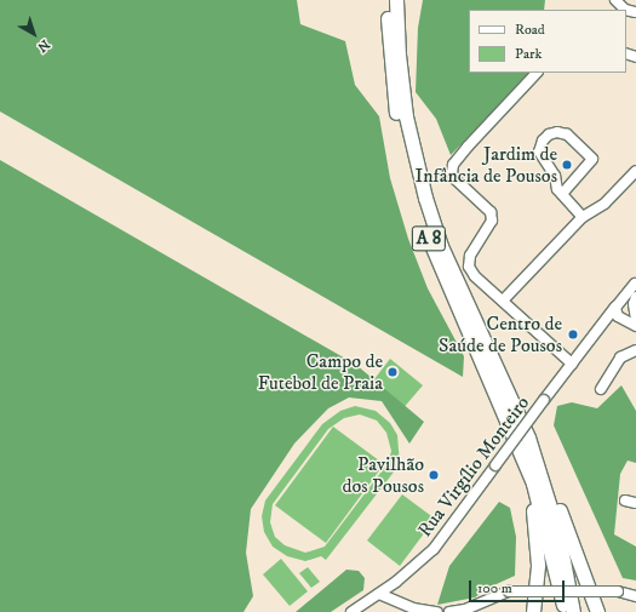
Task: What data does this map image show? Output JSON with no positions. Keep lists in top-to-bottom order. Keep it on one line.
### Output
{"streets":{"highway":["A 8"],"street":["Rua Virgílio Monteiro"]},"places":["Jardim de Infância de Pousos","Centro de Saúde de Pousos","Campo de Futebol de Praia","Pavilhão dos Pousos"],"legend":["Road","Park"],"scale_bar":"100 m","north":"bottom right"}
